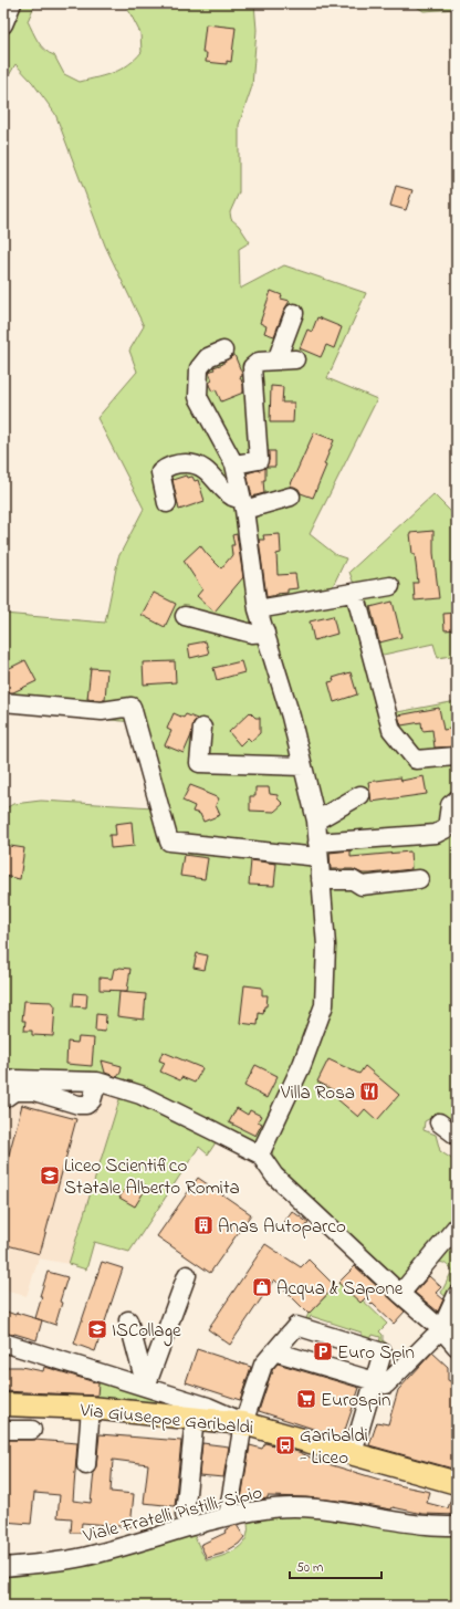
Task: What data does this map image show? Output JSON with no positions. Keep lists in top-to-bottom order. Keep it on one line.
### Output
{"streets":{"main road":["Via Giuseppe Garibaldi"],"street":["Viale Fratelli Pistilli-Sipio"]},"places":{"restaurant":["Villa Rosa"],"school or university":["Liceo Scientifico Statale Alberto Romita","ISCollage"],"building":["Anas Autoparco"],"shop":["Acqua & Sapone"],"parking":["Euro Spin"],"supermarket":["Eurospin"],"bus stop":["Garibaldi - Liceo"]},"scale_bar":"50 m"}
